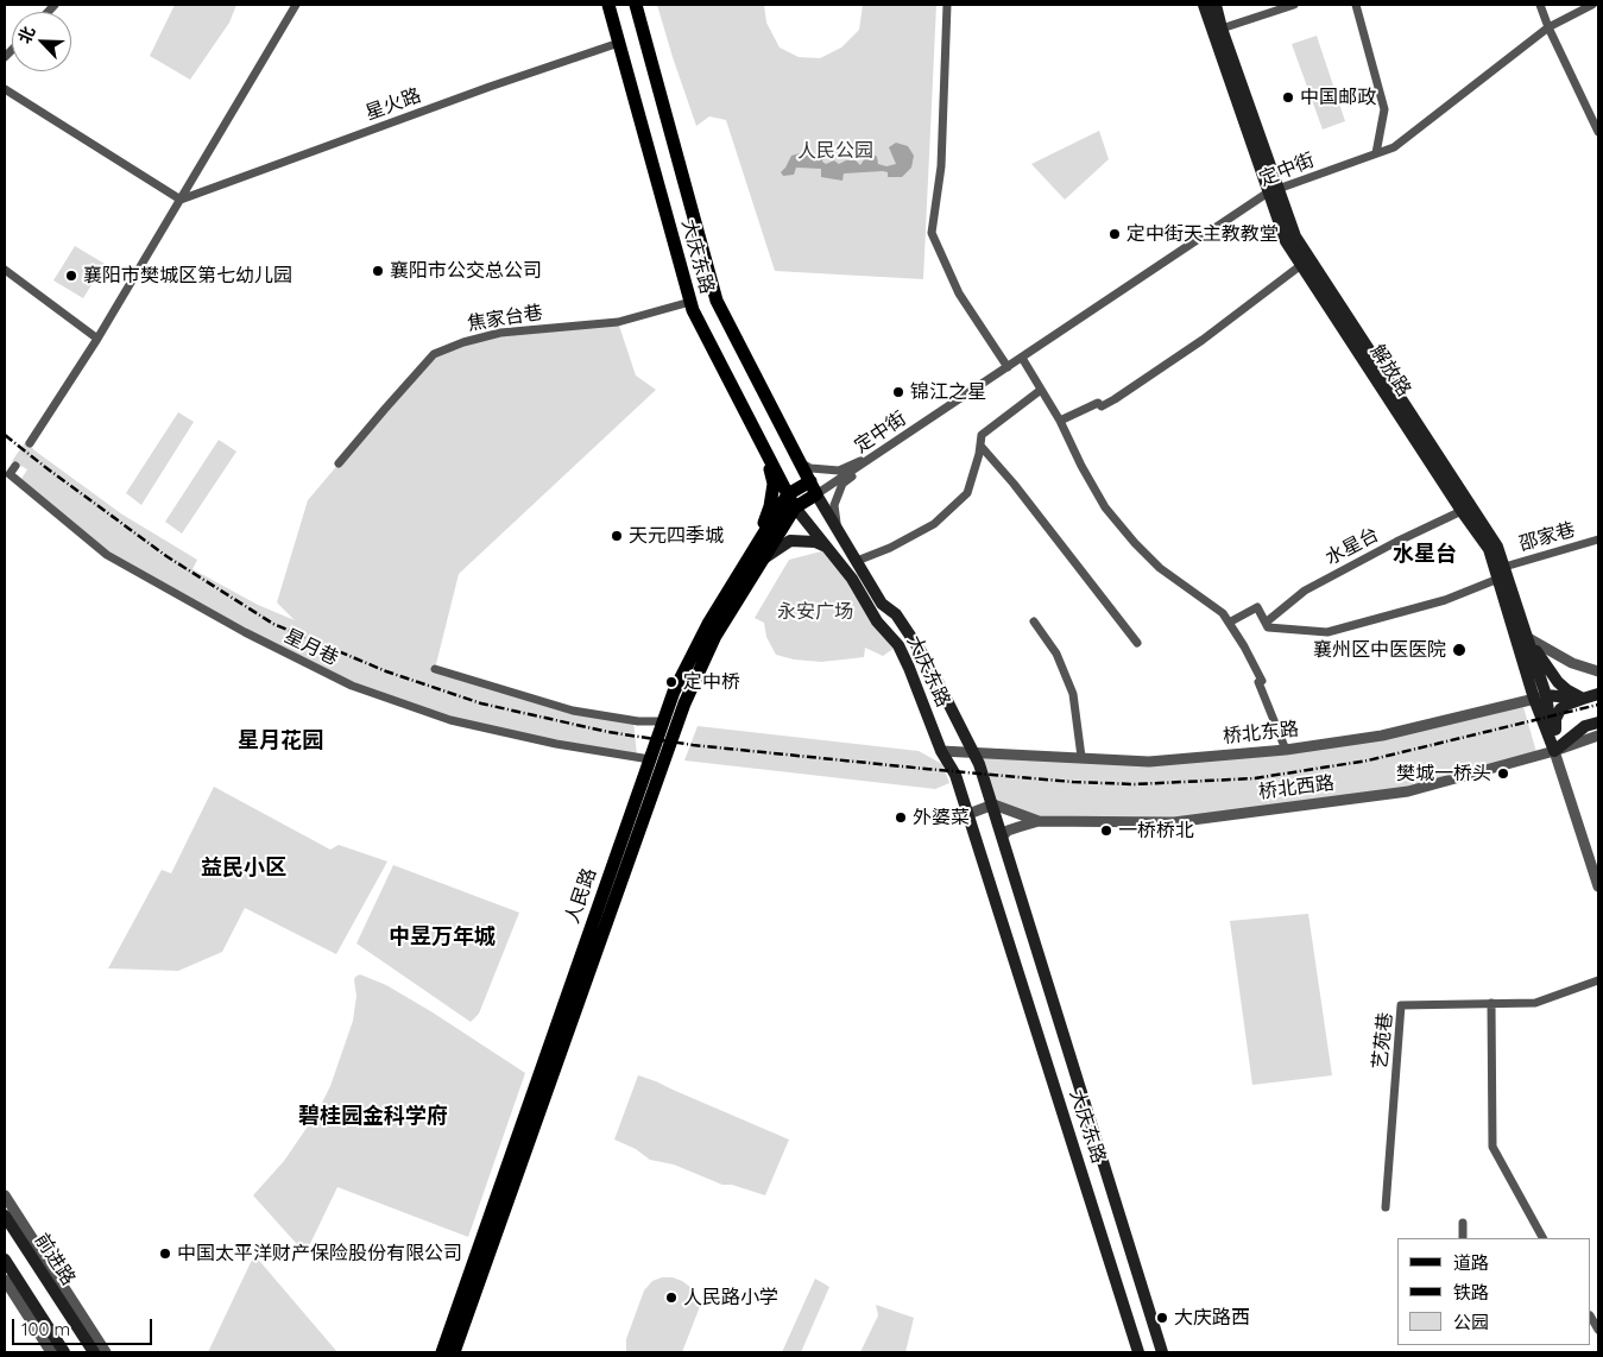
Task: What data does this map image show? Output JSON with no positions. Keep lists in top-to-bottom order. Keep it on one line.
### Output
{"streets":{"main road":["大庆东路","解放路","人民路","前进路"],"street":["星火路","定中街","焦家台巷","邵家巷","水星台","星月巷","桥北东路","桥北西路","艺苑巷"]},"crossings":[["星火路","大庆东路"],["定中街","大庆东路"],["定中街","解放路"],["大庆东路","焦家台巷"],["大庆东路","桥北东路"],["大庆东路","桥北西路"],["大庆东路","人民路"],["解放路","邵家巷"],["解放路","水星台"],["解放路","桥北东路"],["解放路","桥北西路"],["星月巷","人民路"]],"districts":["水星台","星月花园","益民小区","中昱万年城","碧桂园金科学府"],"parks":["人民公园","永安广场"],"places":["中国邮政","定中街天主教教堂","襄阳市公交总公司","襄阳市樊城区第七幼儿园","锦江之星","天元四季城","襄州区中医医院","定中桥","樊城一桥头","外婆菜","一桥桥北","中国太平洋财产保险股份有限公司","人民路小学","大庆路西"],"legend":["道路","铁路","公园"],"scale_bar":"100 m","north":"top left"}
